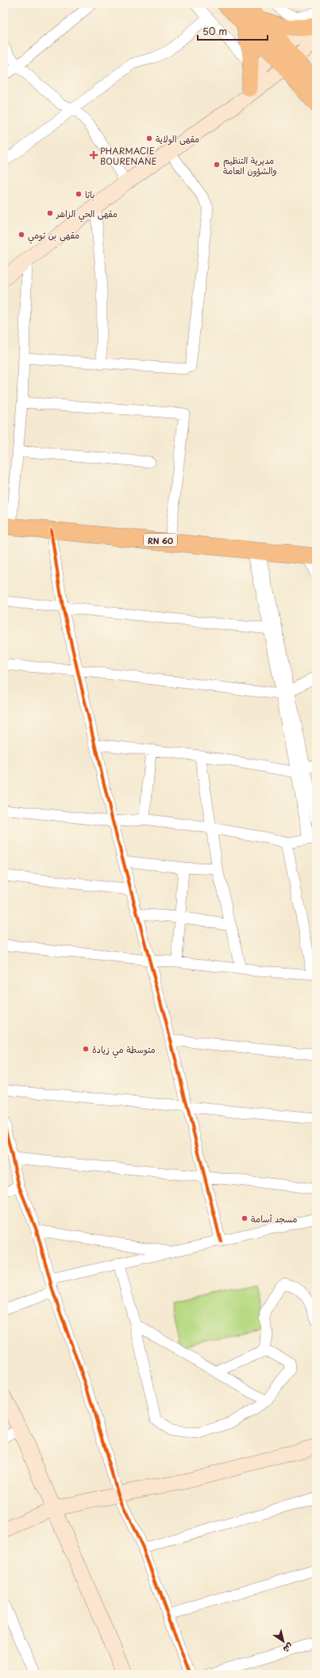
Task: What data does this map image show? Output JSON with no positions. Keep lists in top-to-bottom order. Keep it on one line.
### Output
{"streets":{"main road":["RN 60"]},"places":{"other":["مقهى الولاية","مديرية التنظيم والشؤون العامة","باتا","مقهى الحي الزاهر","مقهى بن تومي","متوسطة مي زيادة","مسجد أسامة"],"health":["PHARMACIE BOURENANE"]},"scale_bar":"50 m","north":"bottom right"}
